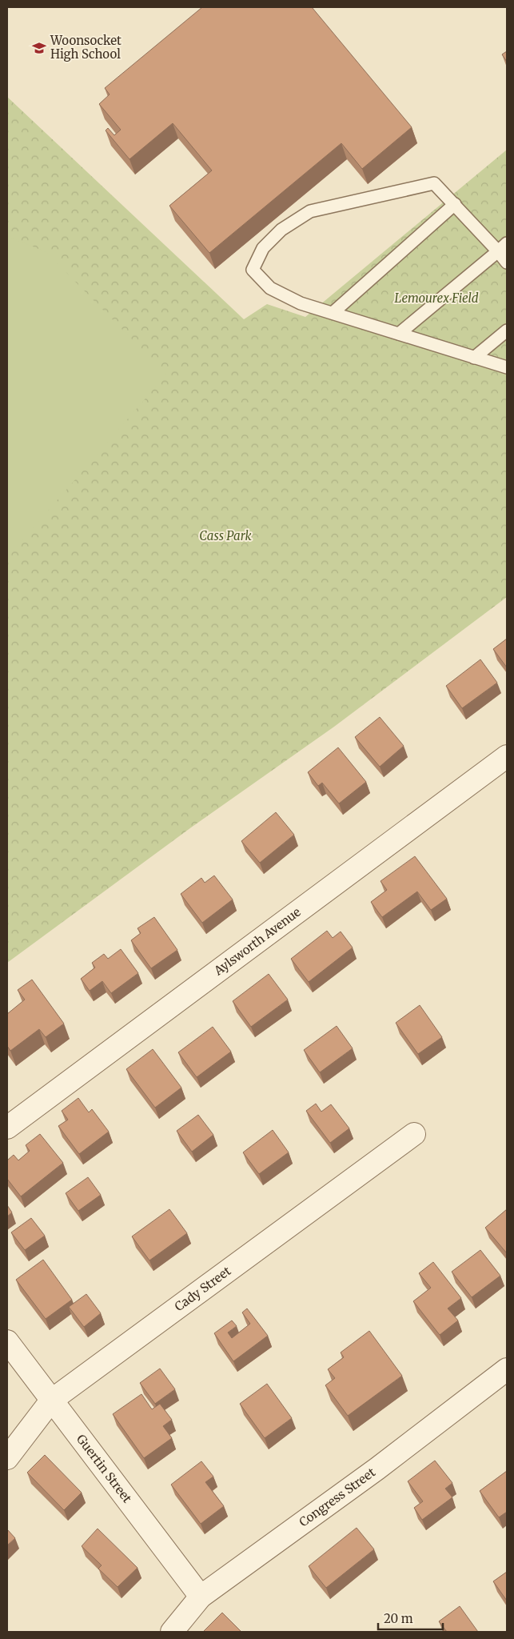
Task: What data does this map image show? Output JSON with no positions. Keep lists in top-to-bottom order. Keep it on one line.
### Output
{"streets":{"street":["Aylsworth Avenue","Cady Street","Guertin Street","Congress Street"]},"crossings":[["Cady Street","Guertin Street"],["Guertin Street","Congress Street"]],"parks":["Lemourex Field","Cass Park"],"places":{"school or university":["Woonsocket High School"]},"scale_bar":"20 m"}
